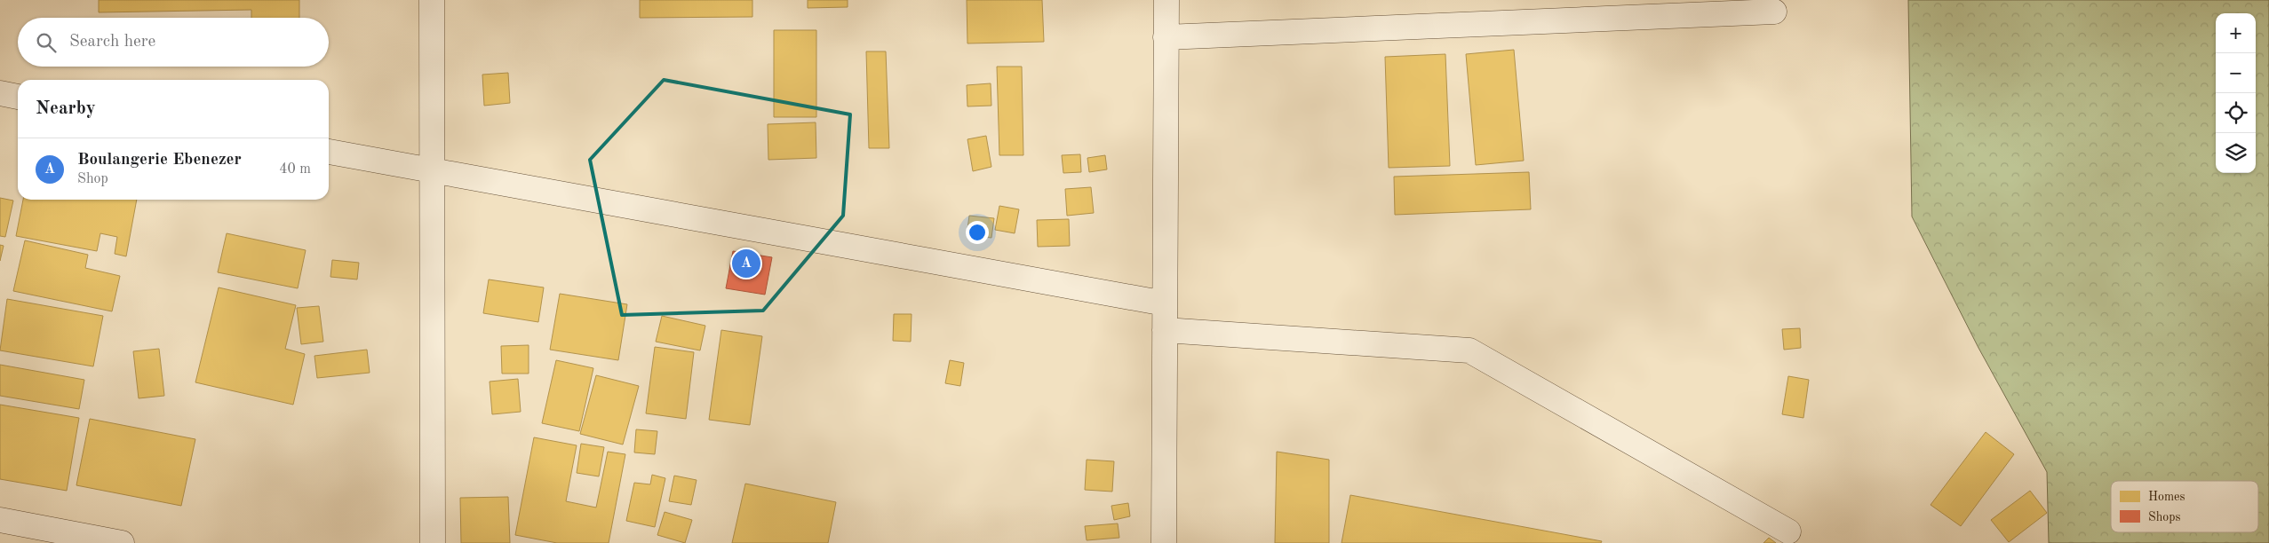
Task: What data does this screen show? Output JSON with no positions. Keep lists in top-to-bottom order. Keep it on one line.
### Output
{"legend":["Homes","Shops"],"page":{"map_buttons":["+","−"],"search":"Search here","heading":"Nearby","list":[{"mark":"A","name":"Boulangerie Ebenezer","note":"Shop","value":"40 m"}],"pins":"A"}}
